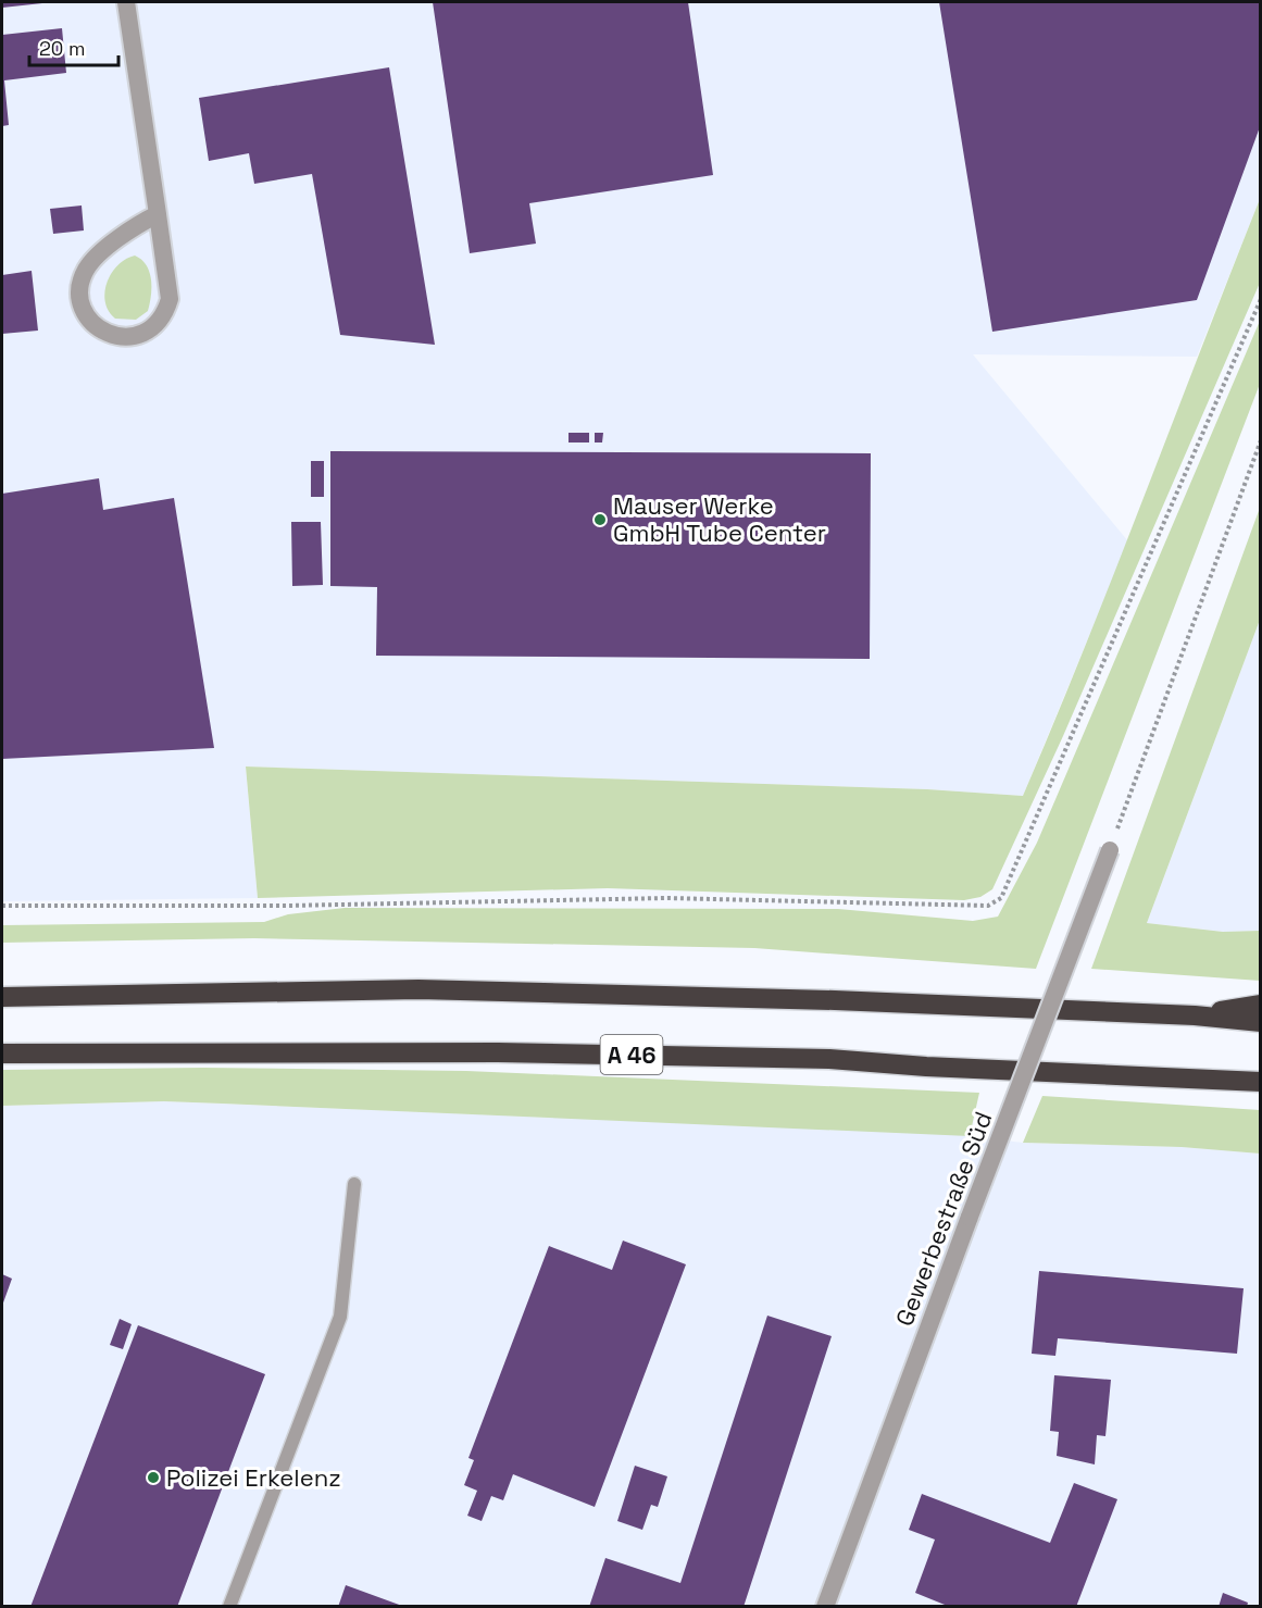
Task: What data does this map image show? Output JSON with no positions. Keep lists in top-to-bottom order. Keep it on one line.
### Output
{"streets":{"highway":["A 46"],"street":["Gewerbestraße Süd"]},"places":["Mauser Werke GmbH Tube Center","Polizei Erkelenz"],"scale_bar":"20 m"}
